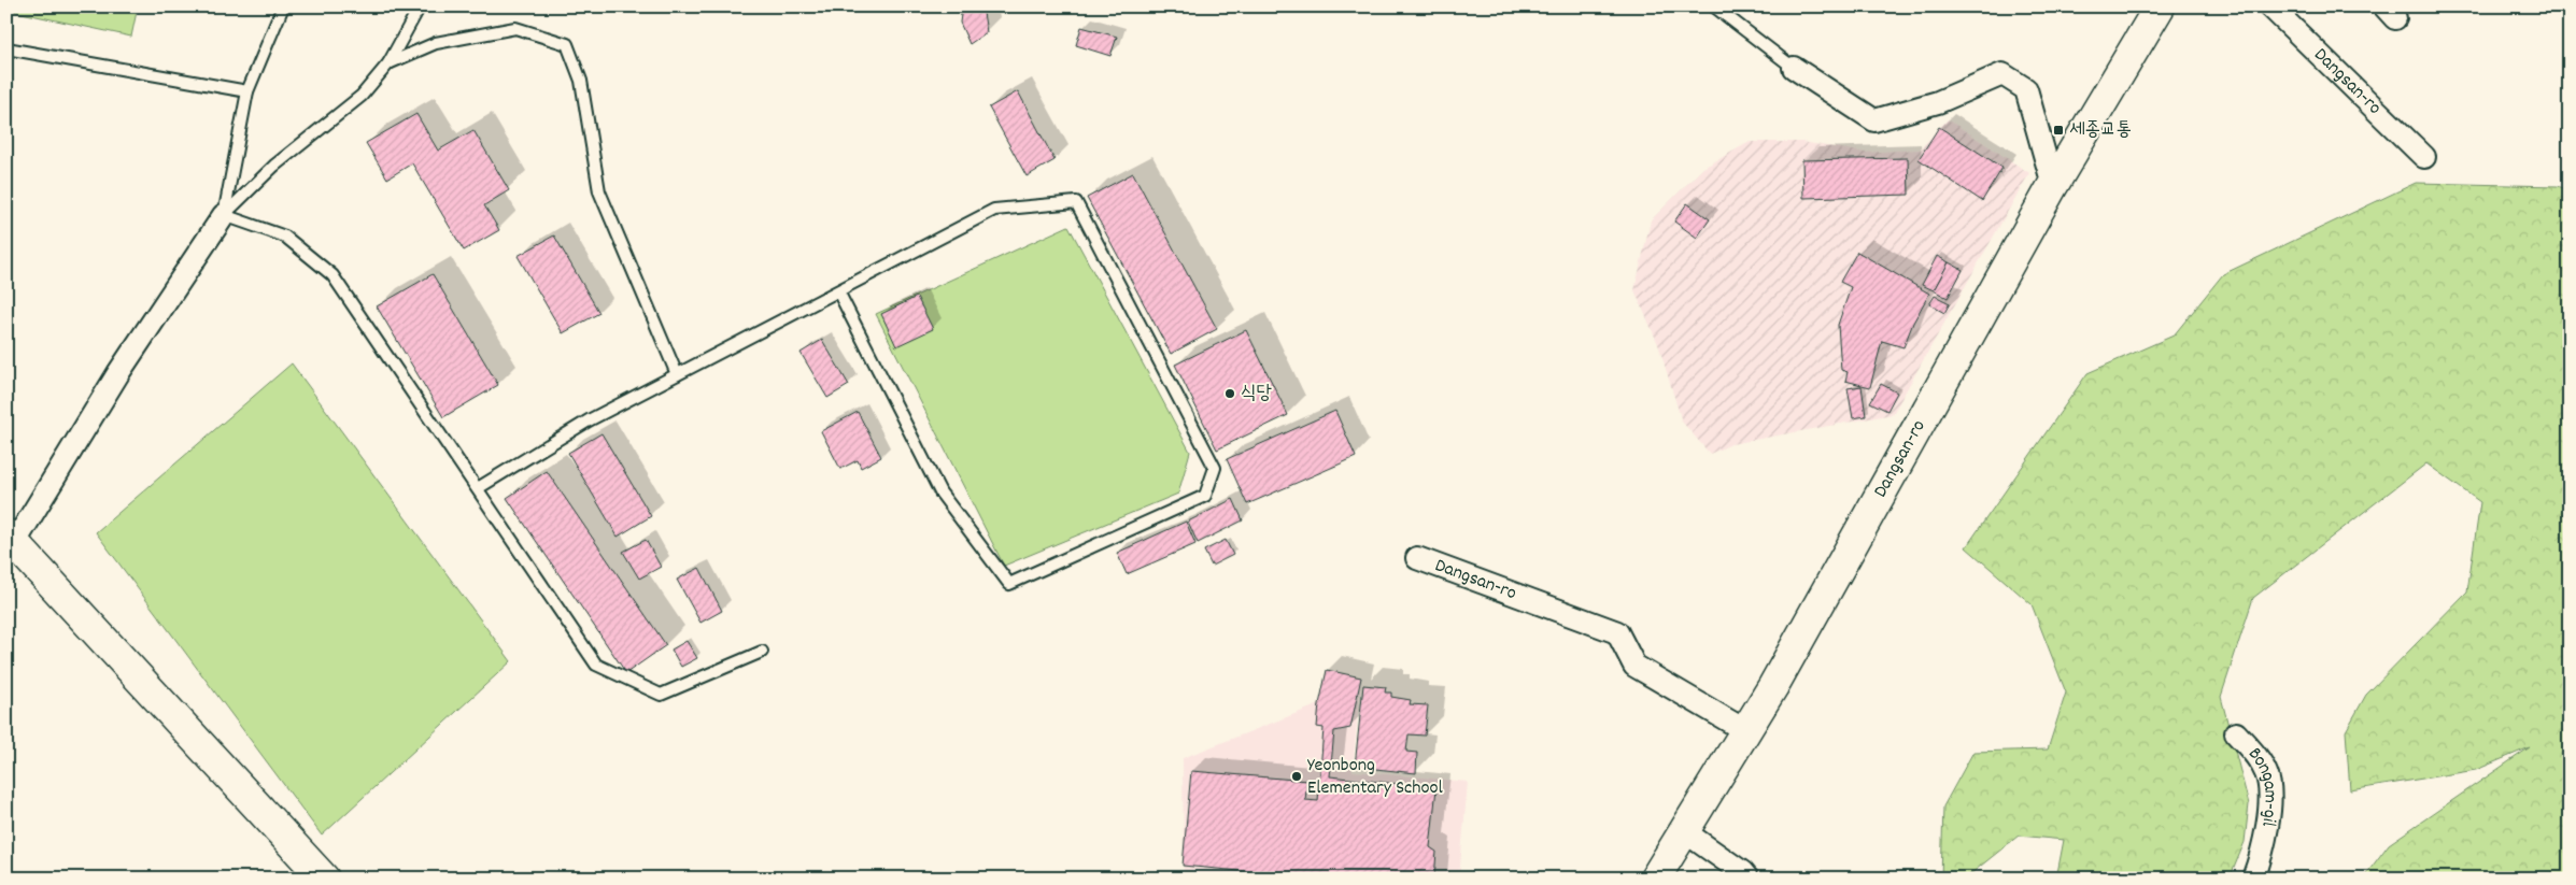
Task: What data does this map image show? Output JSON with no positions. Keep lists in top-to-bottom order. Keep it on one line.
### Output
{"streets":{"main road":["Dangsan-ro"],"street":["Bongam-gil"]},"places":{"transit":["세종교통"],"other":["식당","Yeonbong Elementary School"]}}
